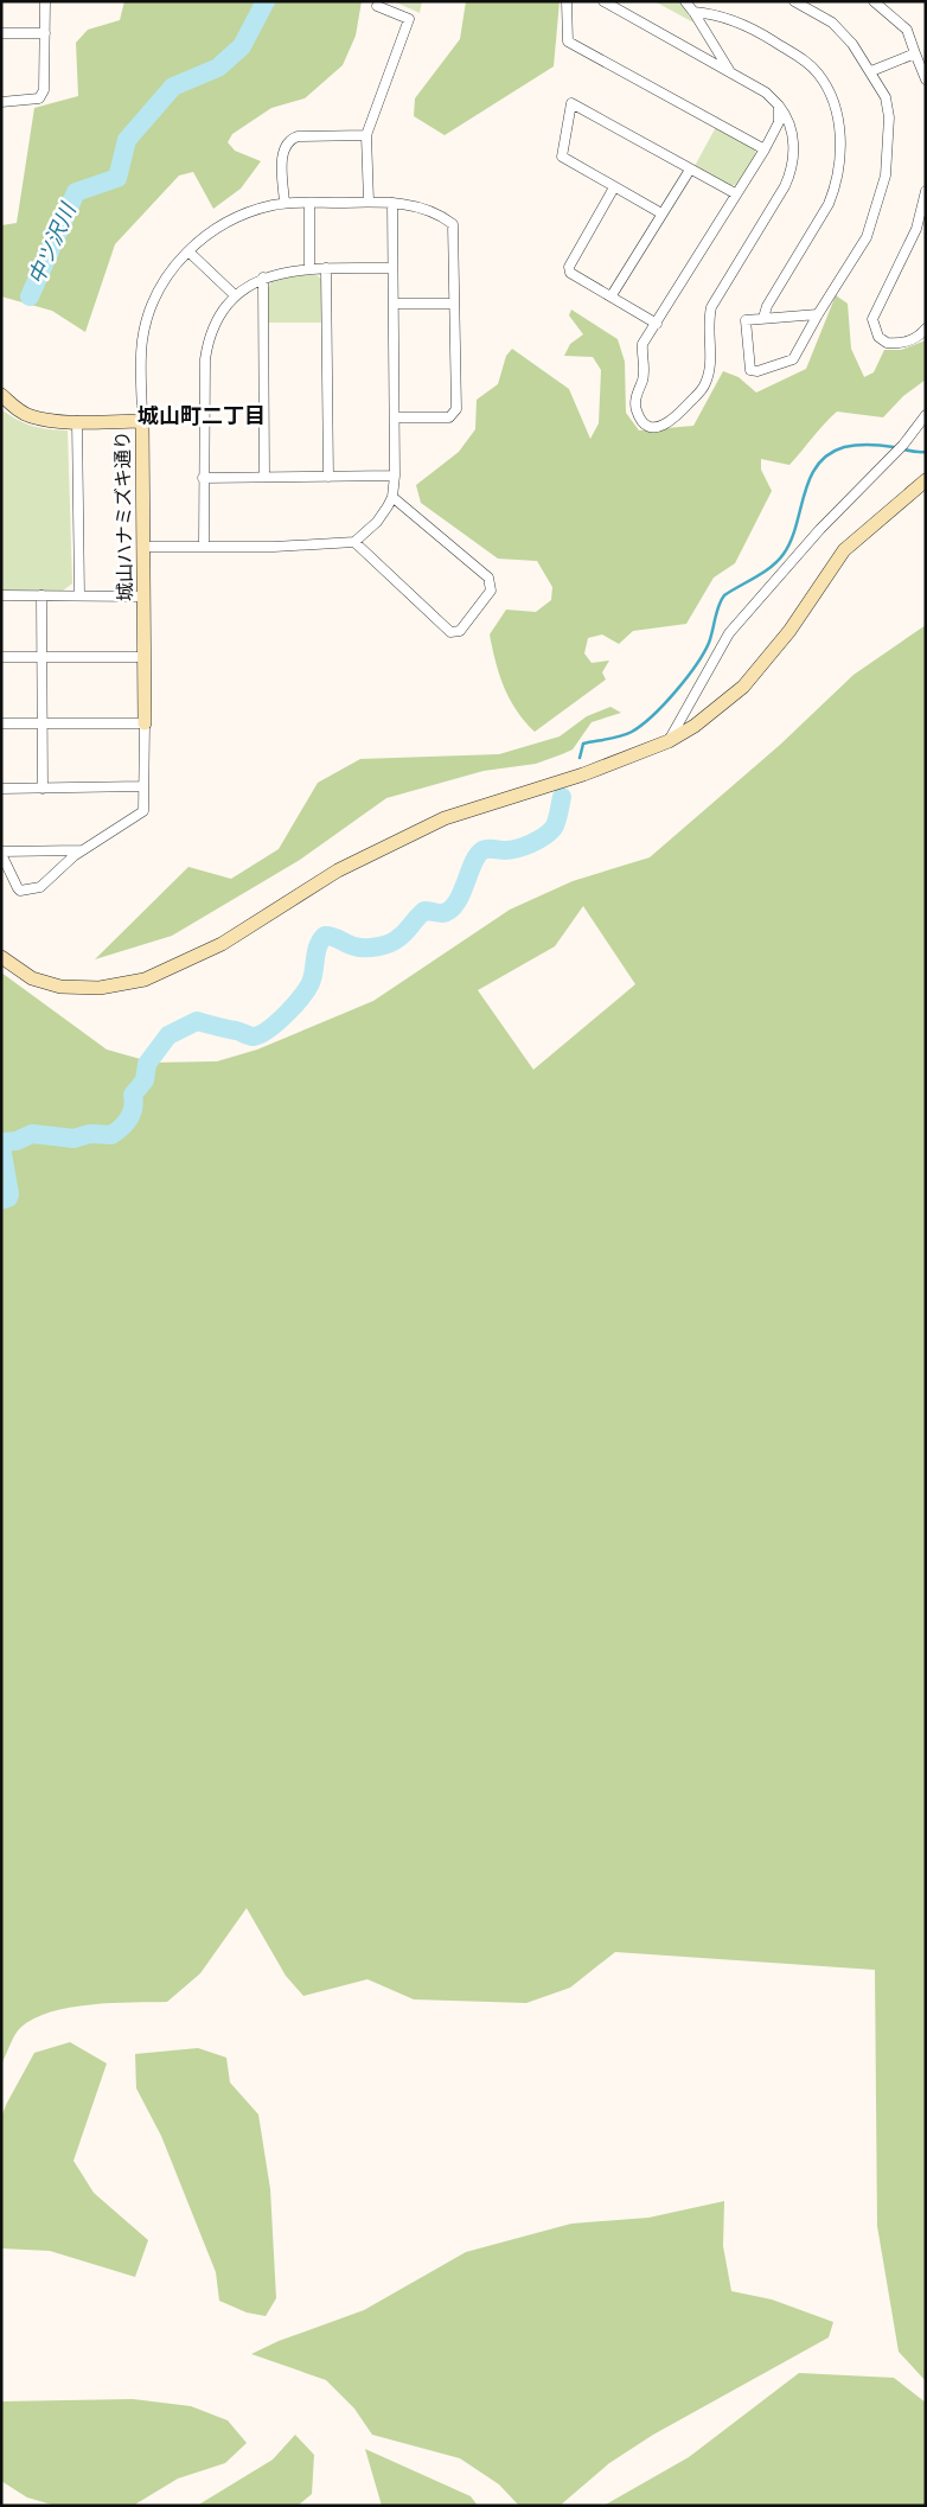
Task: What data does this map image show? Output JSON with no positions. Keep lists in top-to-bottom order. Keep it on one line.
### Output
{"streets":{"street":["城山ハナミズキ通り"]},"districts":["城山町二丁目"],"water":["中ツ沢川"]}
